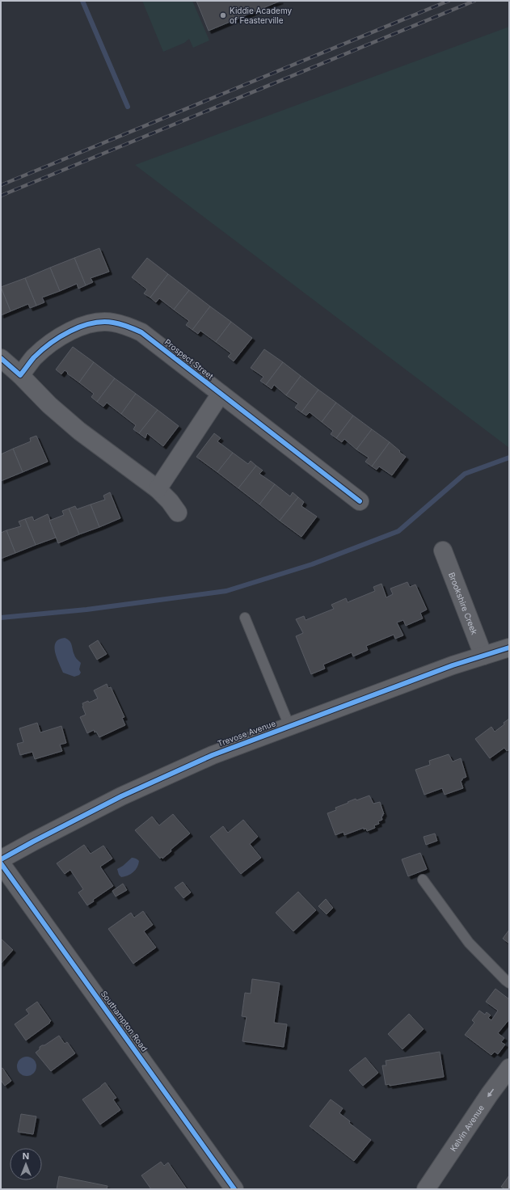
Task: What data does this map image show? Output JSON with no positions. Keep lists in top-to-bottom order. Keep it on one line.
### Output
{"streets":{"street":["Prospect Street","Brookshire Creek","Trevose Avenue","Southampton Road","Kelvin Avenue"]},"crossings":[["Brookshire Creek","Trevose Avenue"]],"one_way":["Kelvin Avenue"],"places":["Kiddie Academy of Feasterville"],"north":"top"}
